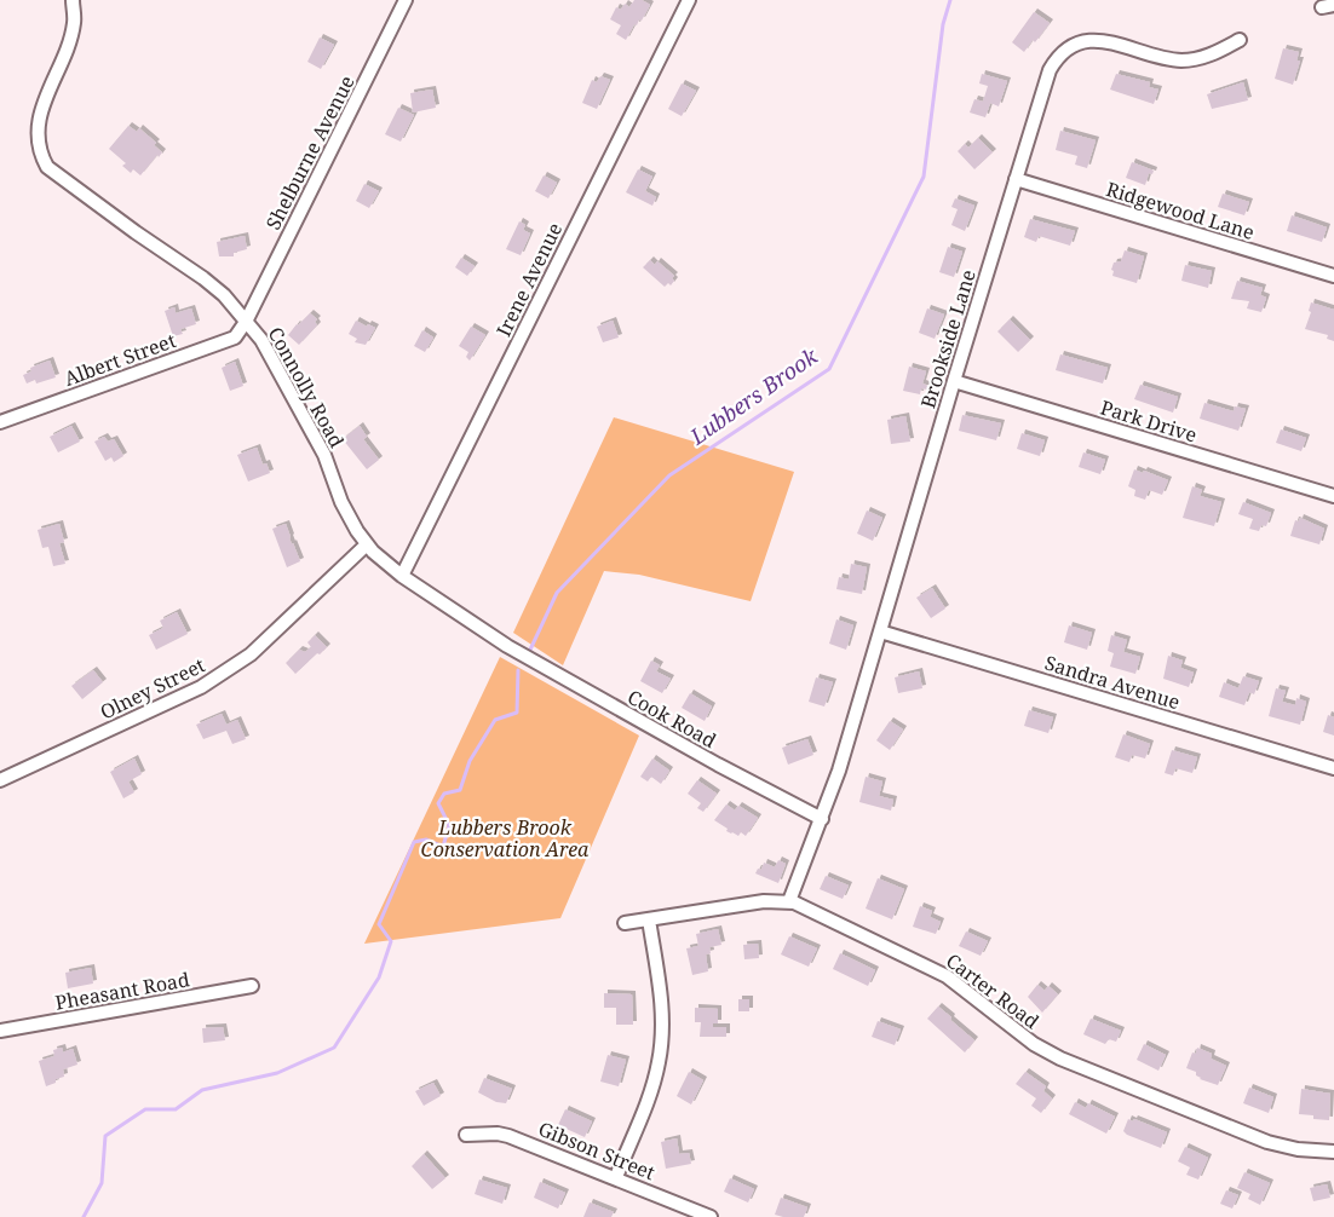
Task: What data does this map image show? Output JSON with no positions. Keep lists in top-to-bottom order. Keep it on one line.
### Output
{"streets":{"street":["Shelburne Avenue","Ridgewood Lane","Irene Avenue","Brookside Lane","Albert Street","Connolly Road","Park Drive","Sandra Avenue","Olney Street","Cook Road","Pheasant Road","Carter Road","Gibson Street"]},"crossings":[["Shelburne Avenue","Albert Street"],["Shelburne Avenue","Connolly Road"],["Ridgewood Lane","Brookside Lane"],["Irene Avenue","Connolly Road"],["Brookside Lane","Park Drive"],["Brookside Lane","Sandra Avenue"],["Brookside Lane","Cook Road"],["Brookside Lane","Carter Road"],["Albert Street","Connolly Road"],["Connolly Road","Olney Street"],["Connolly Road","Cook Road"]],"water":["Lubbers Brook"],"parks":["Lubbers Brook Conservation Area"]}
